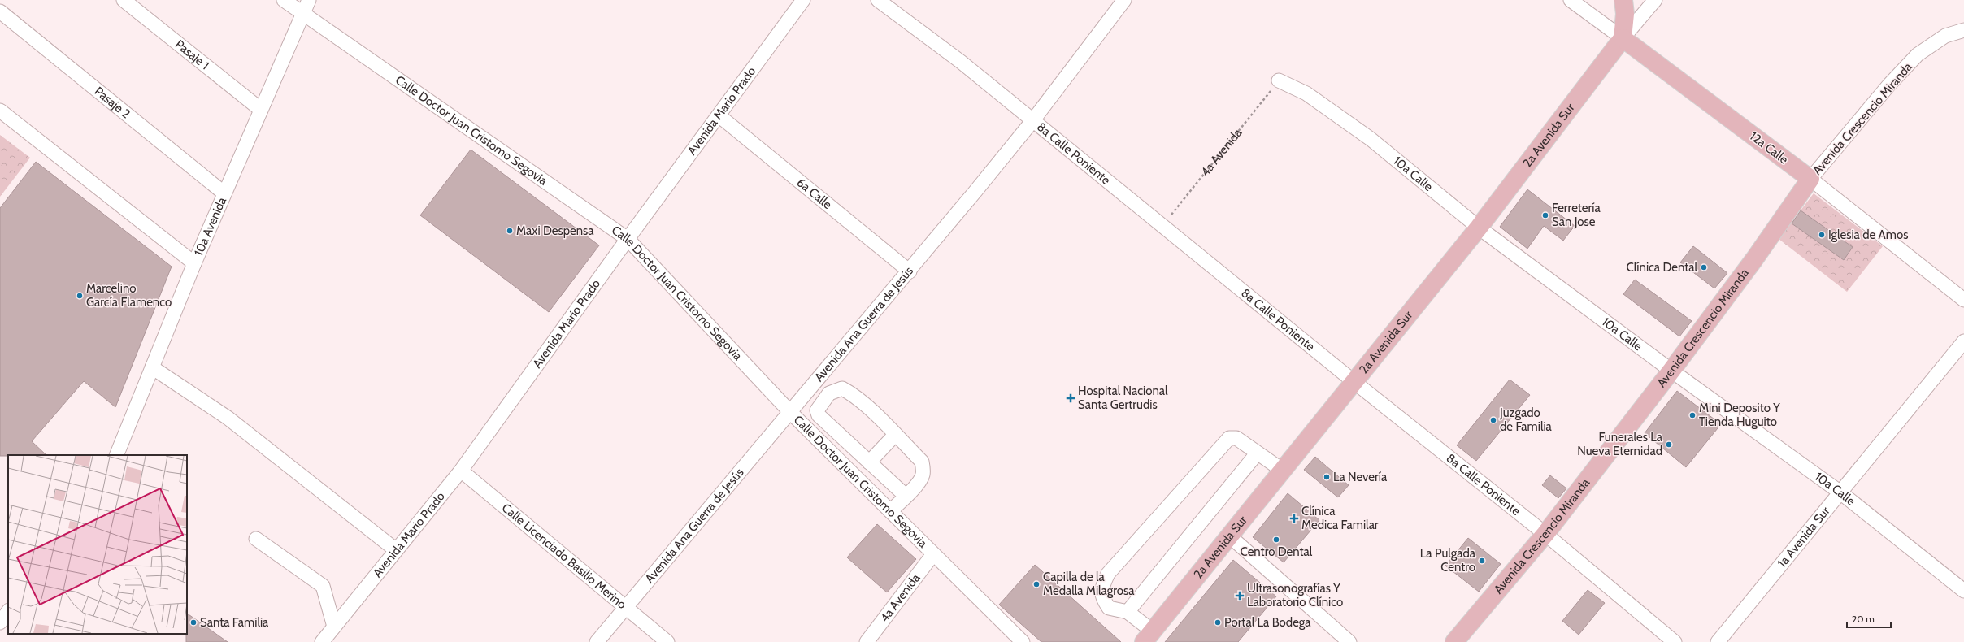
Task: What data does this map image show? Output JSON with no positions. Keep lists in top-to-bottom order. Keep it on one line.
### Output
{"streets":{"main road":["Avenida Crescencio Miranda","2a Avenida Sur","12a Calle"],"street":["Pasaje 1","Pasaje 2","Avenida Mario Prado","Calle Doctor Juan Cristomo Segovia","4a Avenida","8a Calle Poniente","10a Calle","6a Calle","10a Avenida","Avenida Ana Guerra de Jesús","1a Avenida Sur","Calle Licenciado Basilio Merino"]},"crossings":[["Pasaje 1","10a Avenida"],["Pasaje 2","10a Avenida"],["Avenida Mario Prado","Calle Doctor Juan Cristomo Segovia"],["Avenida Mario Prado","6a Calle"],["Avenida Mario Prado","Calle Licenciado Basilio Merino"],["Avenida Crescencio Miranda","12a Calle"],["Avenida Crescencio Miranda","8a Calle Poniente"],["Avenida Crescencio Miranda","10a Calle"],["Calle Doctor Juan Cristomo Segovia","4a Avenida"],["Calle Doctor Juan Cristomo Segovia","10a Avenida"],["Calle Doctor Juan Cristomo Segovia","Avenida Ana Guerra de Jesús"],["2a Avenida Sur","12a Calle"],["2a Avenida Sur","8a Calle Poniente"],["2a Avenida Sur","10a Calle"],["4a Avenida","8a Calle Poniente"],["4a Avenida","10a Calle"],["8a Calle Poniente","Avenida Ana Guerra de Jesús"],["10a Calle","1a Avenida Sur"],["6a Calle","Avenida Ana Guerra de Jesús"],["Avenida Ana Guerra de Jesús","Calle Licenciado Basilio Merino"]],"places":{"other":["Ferretería San Jose","Maxi Despensa","Iglesia de Amos","Clínica Dental","Marcelino García Flamenco","Mini Deposito Y Tienda Huguito","Juzgado de Familia","Funerales La Nueva Eternidad","La Nevería","Centro Dental","La Pulgada Centro","Capilla de la Medalla Milagrosa","Santa Familia","Portal La Bodega"],"health":["Hospital Nacional Santa Gertrudis","Clínica Medica Familar","Ultrasonografías Y Laboratorio Clínico"]},"scale_bar":"20 m"}
